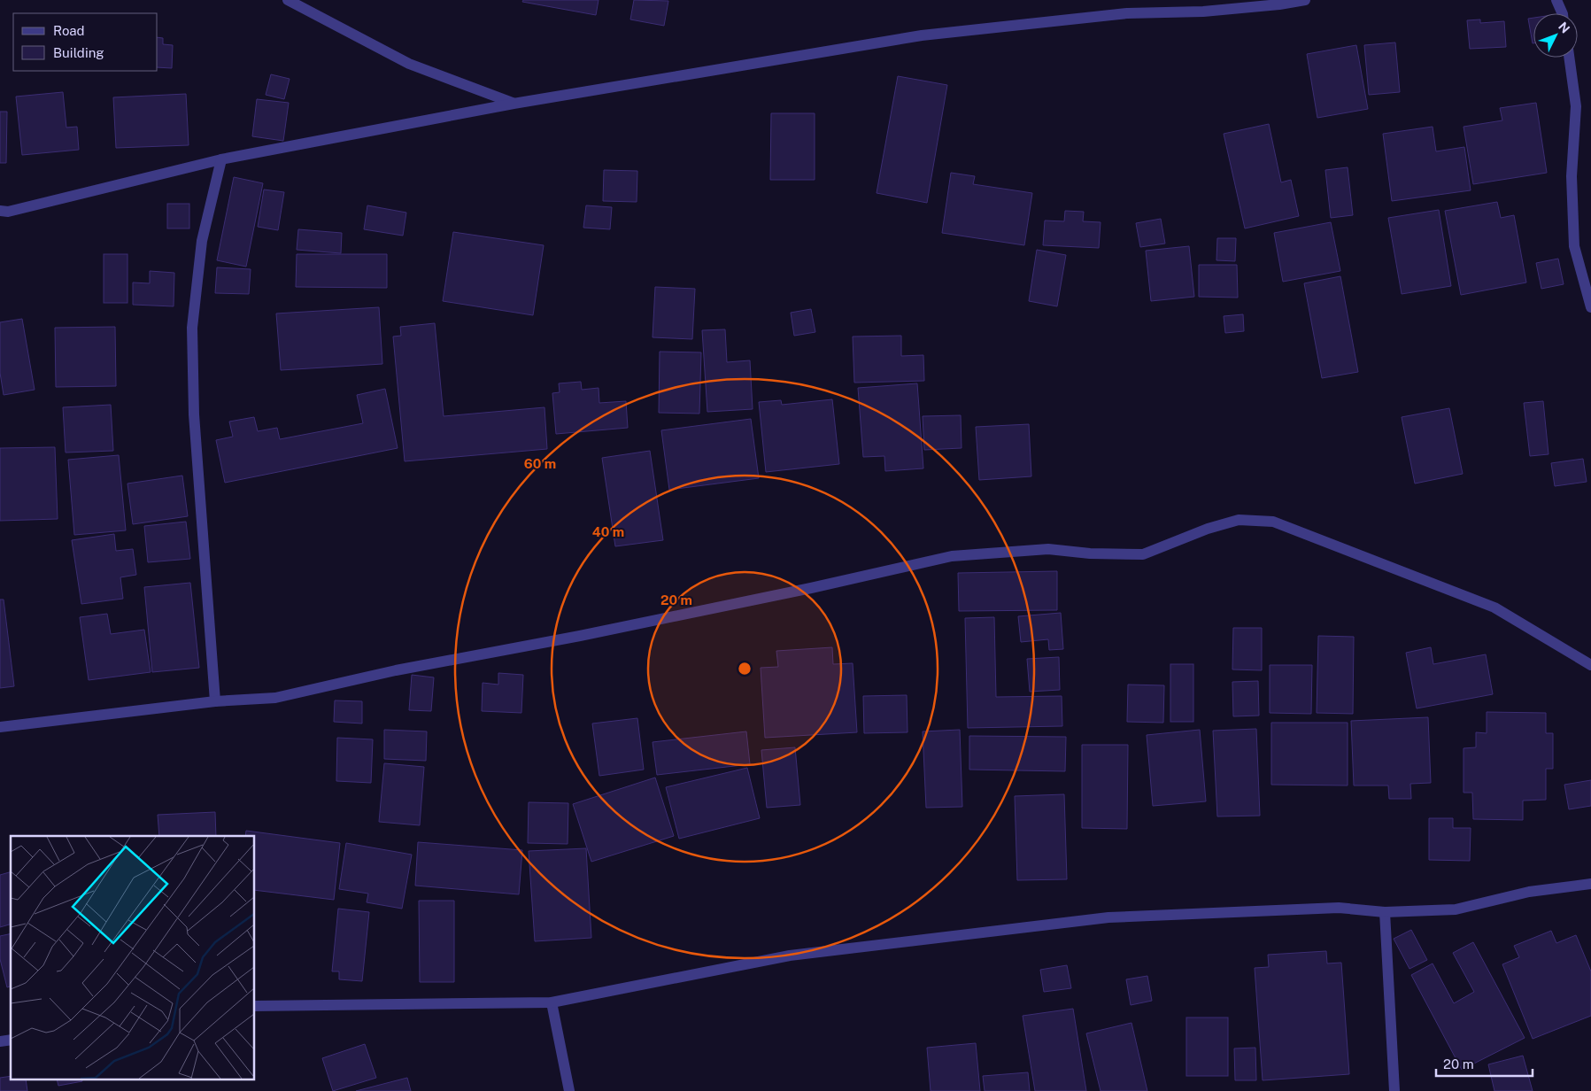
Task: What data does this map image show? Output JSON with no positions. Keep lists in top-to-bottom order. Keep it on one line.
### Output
{"legend":["Road","Building"],"scale_bar":"20 m","north":"top right","rings":["60 m","40 m","20 m"]}
